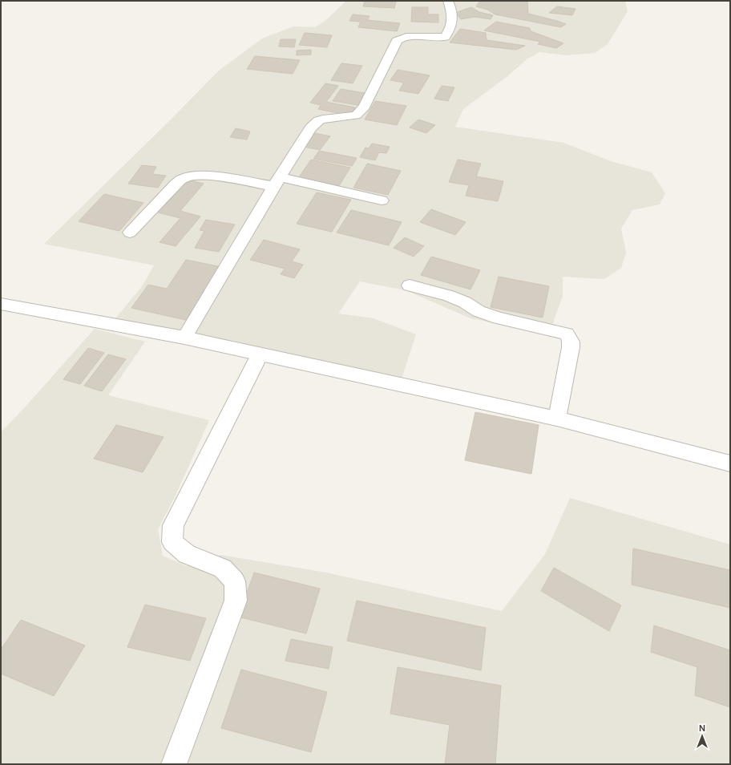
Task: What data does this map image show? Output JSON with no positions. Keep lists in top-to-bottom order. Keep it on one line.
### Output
{"north":"top"}
